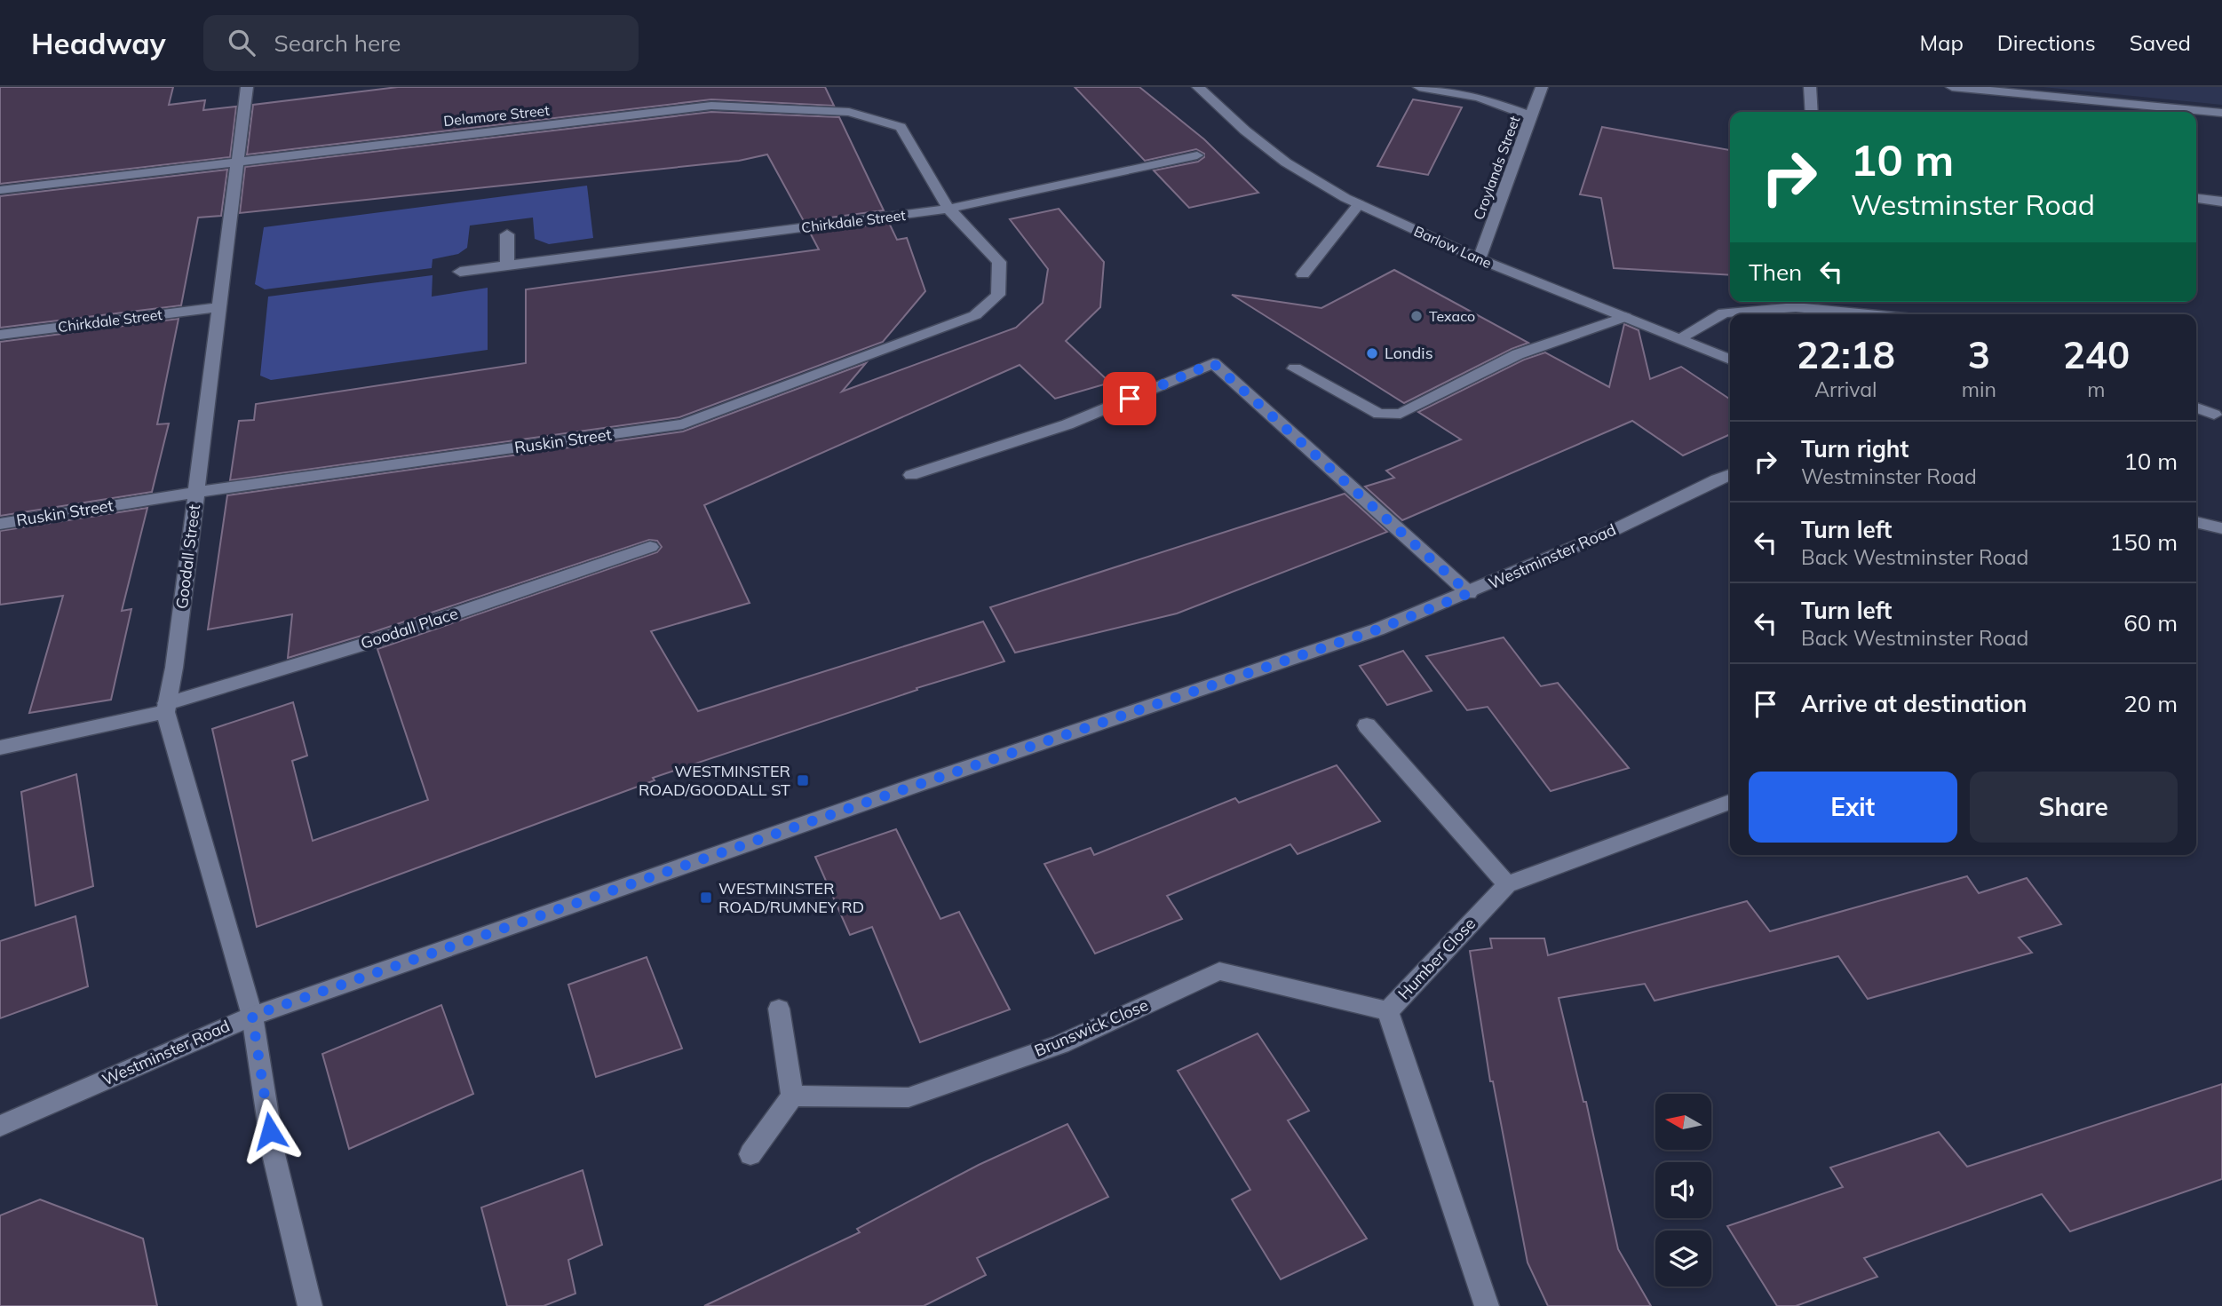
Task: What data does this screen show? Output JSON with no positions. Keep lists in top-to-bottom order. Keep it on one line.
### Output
{"streets":{"street":["Delamore Street","Croylands Street","Chirkdale Street","Barlow Lane","Ruskin Street","Goodall Street","Westminster Road","Goodall Place","Humber Close","Brunswick Close"]},"crossings":[["Delamore Street","Chirkdale Street"],["Delamore Street","Ruskin Street"],["Delamore Street","Goodall Street"],["Croylands Street","Barlow Lane"],["Chirkdale Street","Ruskin Street"],["Chirkdale Street","Goodall Street"],["Ruskin Street","Goodall Street"],["Goodall Street","Westminster Road"],["Goodall Street","Goodall Place"],["Humber Close","Brunswick Close"]],"places":{"other":["Texaco","Londis"],"transit":["WESTMINSTER ROAD/GOODALL ST","WESTMINSTER ROAD/RUMNEY RD"]},"north":"left","page":{"header":"Headway","search":"Search here","nav":["Map","Directions","Saved"],"turn":["10 m","Westminster Road"],"then":"Then","eta":["22:18","Arrival","3","min","240","m"],"list":[{"name":"Turn right","note":"Westminster Road","value":"10 m"},{"name":"Turn left","note":"Back Westminster Road","value":"150 m"},{"name":"Turn left","note":"Back Westminster Road","value":"60 m"},{"name":"Arrive at destination","value":"20 m"}],"buttons":["Exit","Share"]}}
